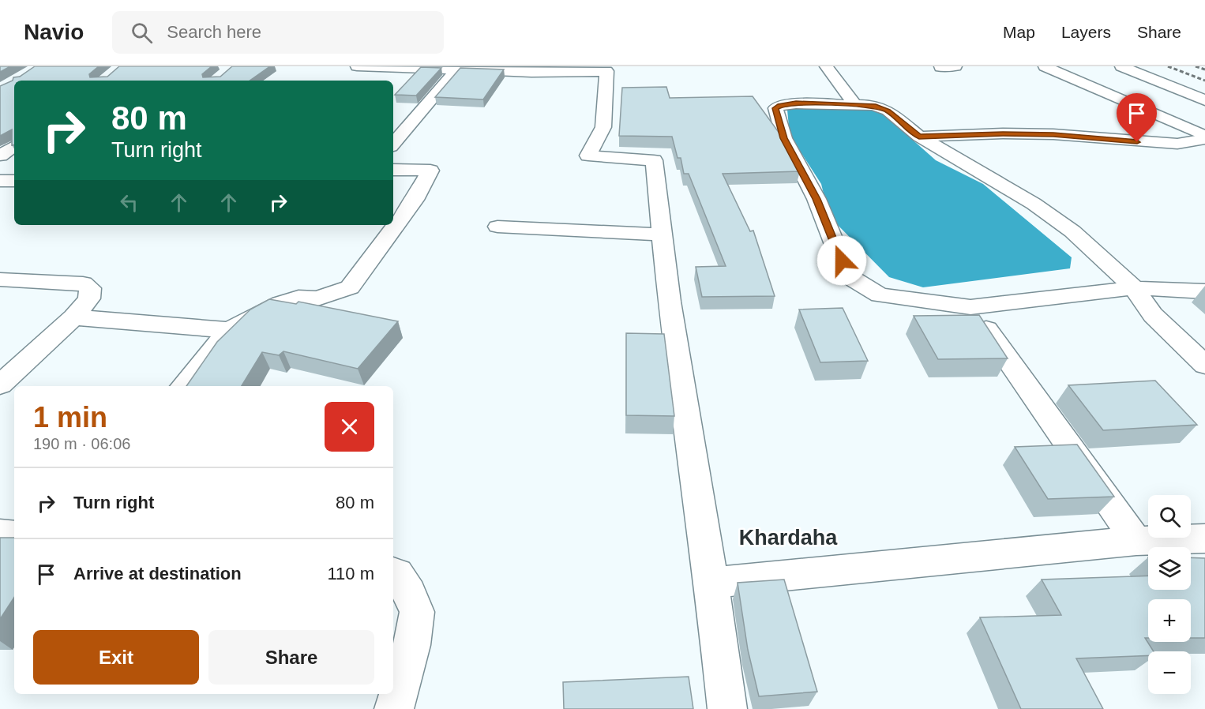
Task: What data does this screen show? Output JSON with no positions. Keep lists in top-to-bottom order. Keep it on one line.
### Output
{"districts":["Khardaha"],"page":{"header":"Navio","search":"Search here","nav":["Map","Layers","Share"],"turn":["80 m","Turn right"],"heading":["1 min","190 m · 06:06"],"list":[{"name":"Turn right","value":"80 m"},{"name":"Arrive at destination","value":"110 m"}],"map_buttons":["+","−"],"buttons":["Exit","Share"]}}
